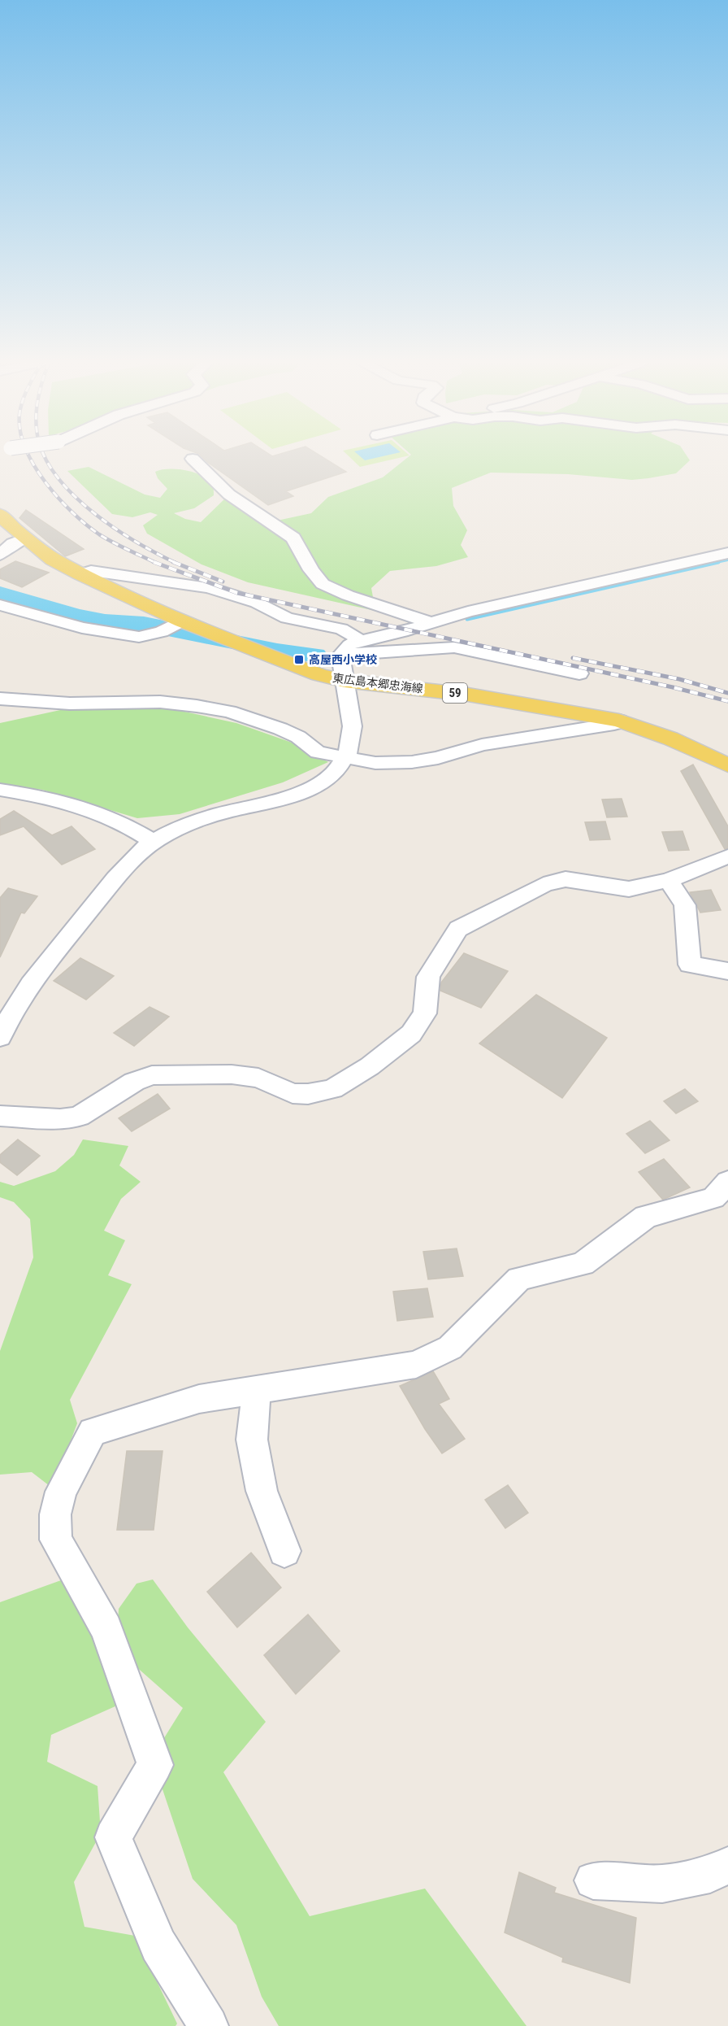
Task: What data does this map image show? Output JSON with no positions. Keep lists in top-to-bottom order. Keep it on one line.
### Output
{"streets":{"main road":["東広島本郷忠海線","59"]},"places":{"transit":["高屋西小学校"]}}
